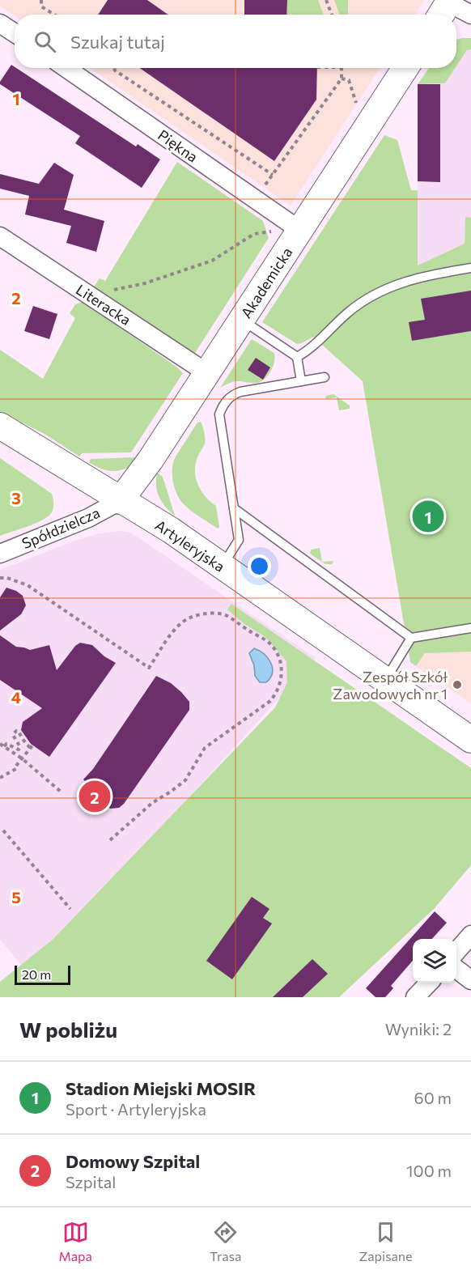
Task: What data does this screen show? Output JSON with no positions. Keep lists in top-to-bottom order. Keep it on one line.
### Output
{"streets":{"street":["Piękna","Akademicka","Literacka","Spółdzielcza","Artyleryjska"]},"crossings":[["Piękna","Akademicka"],["Akademicka","Literacka"],["Akademicka","Spółdzielcza"],["Akademicka","Artyleryjska"],["Spółdzielcza","Artyleryjska"]],"places":["Zespół Szkół Zawodowych nr 1"],"scale_bar":"20 m","page":{"search":"Szukaj tutaj","pins":["1","2"],"scale":"20 m","heading":["W pobliżu","Wyniki: 2"],"list":[{"mark":"1","name":"Stadion Miejski MOSIR","note":"Sport · Artyleryjska","value":"60 m"},{"mark":"2","name":"Domowy Szpital","note":"Szpital","value":"100 m"}],"nav":["Mapa","Trasa","Zapisane"]},"grid":{"rows":["1","2","3","4","5"]}}
